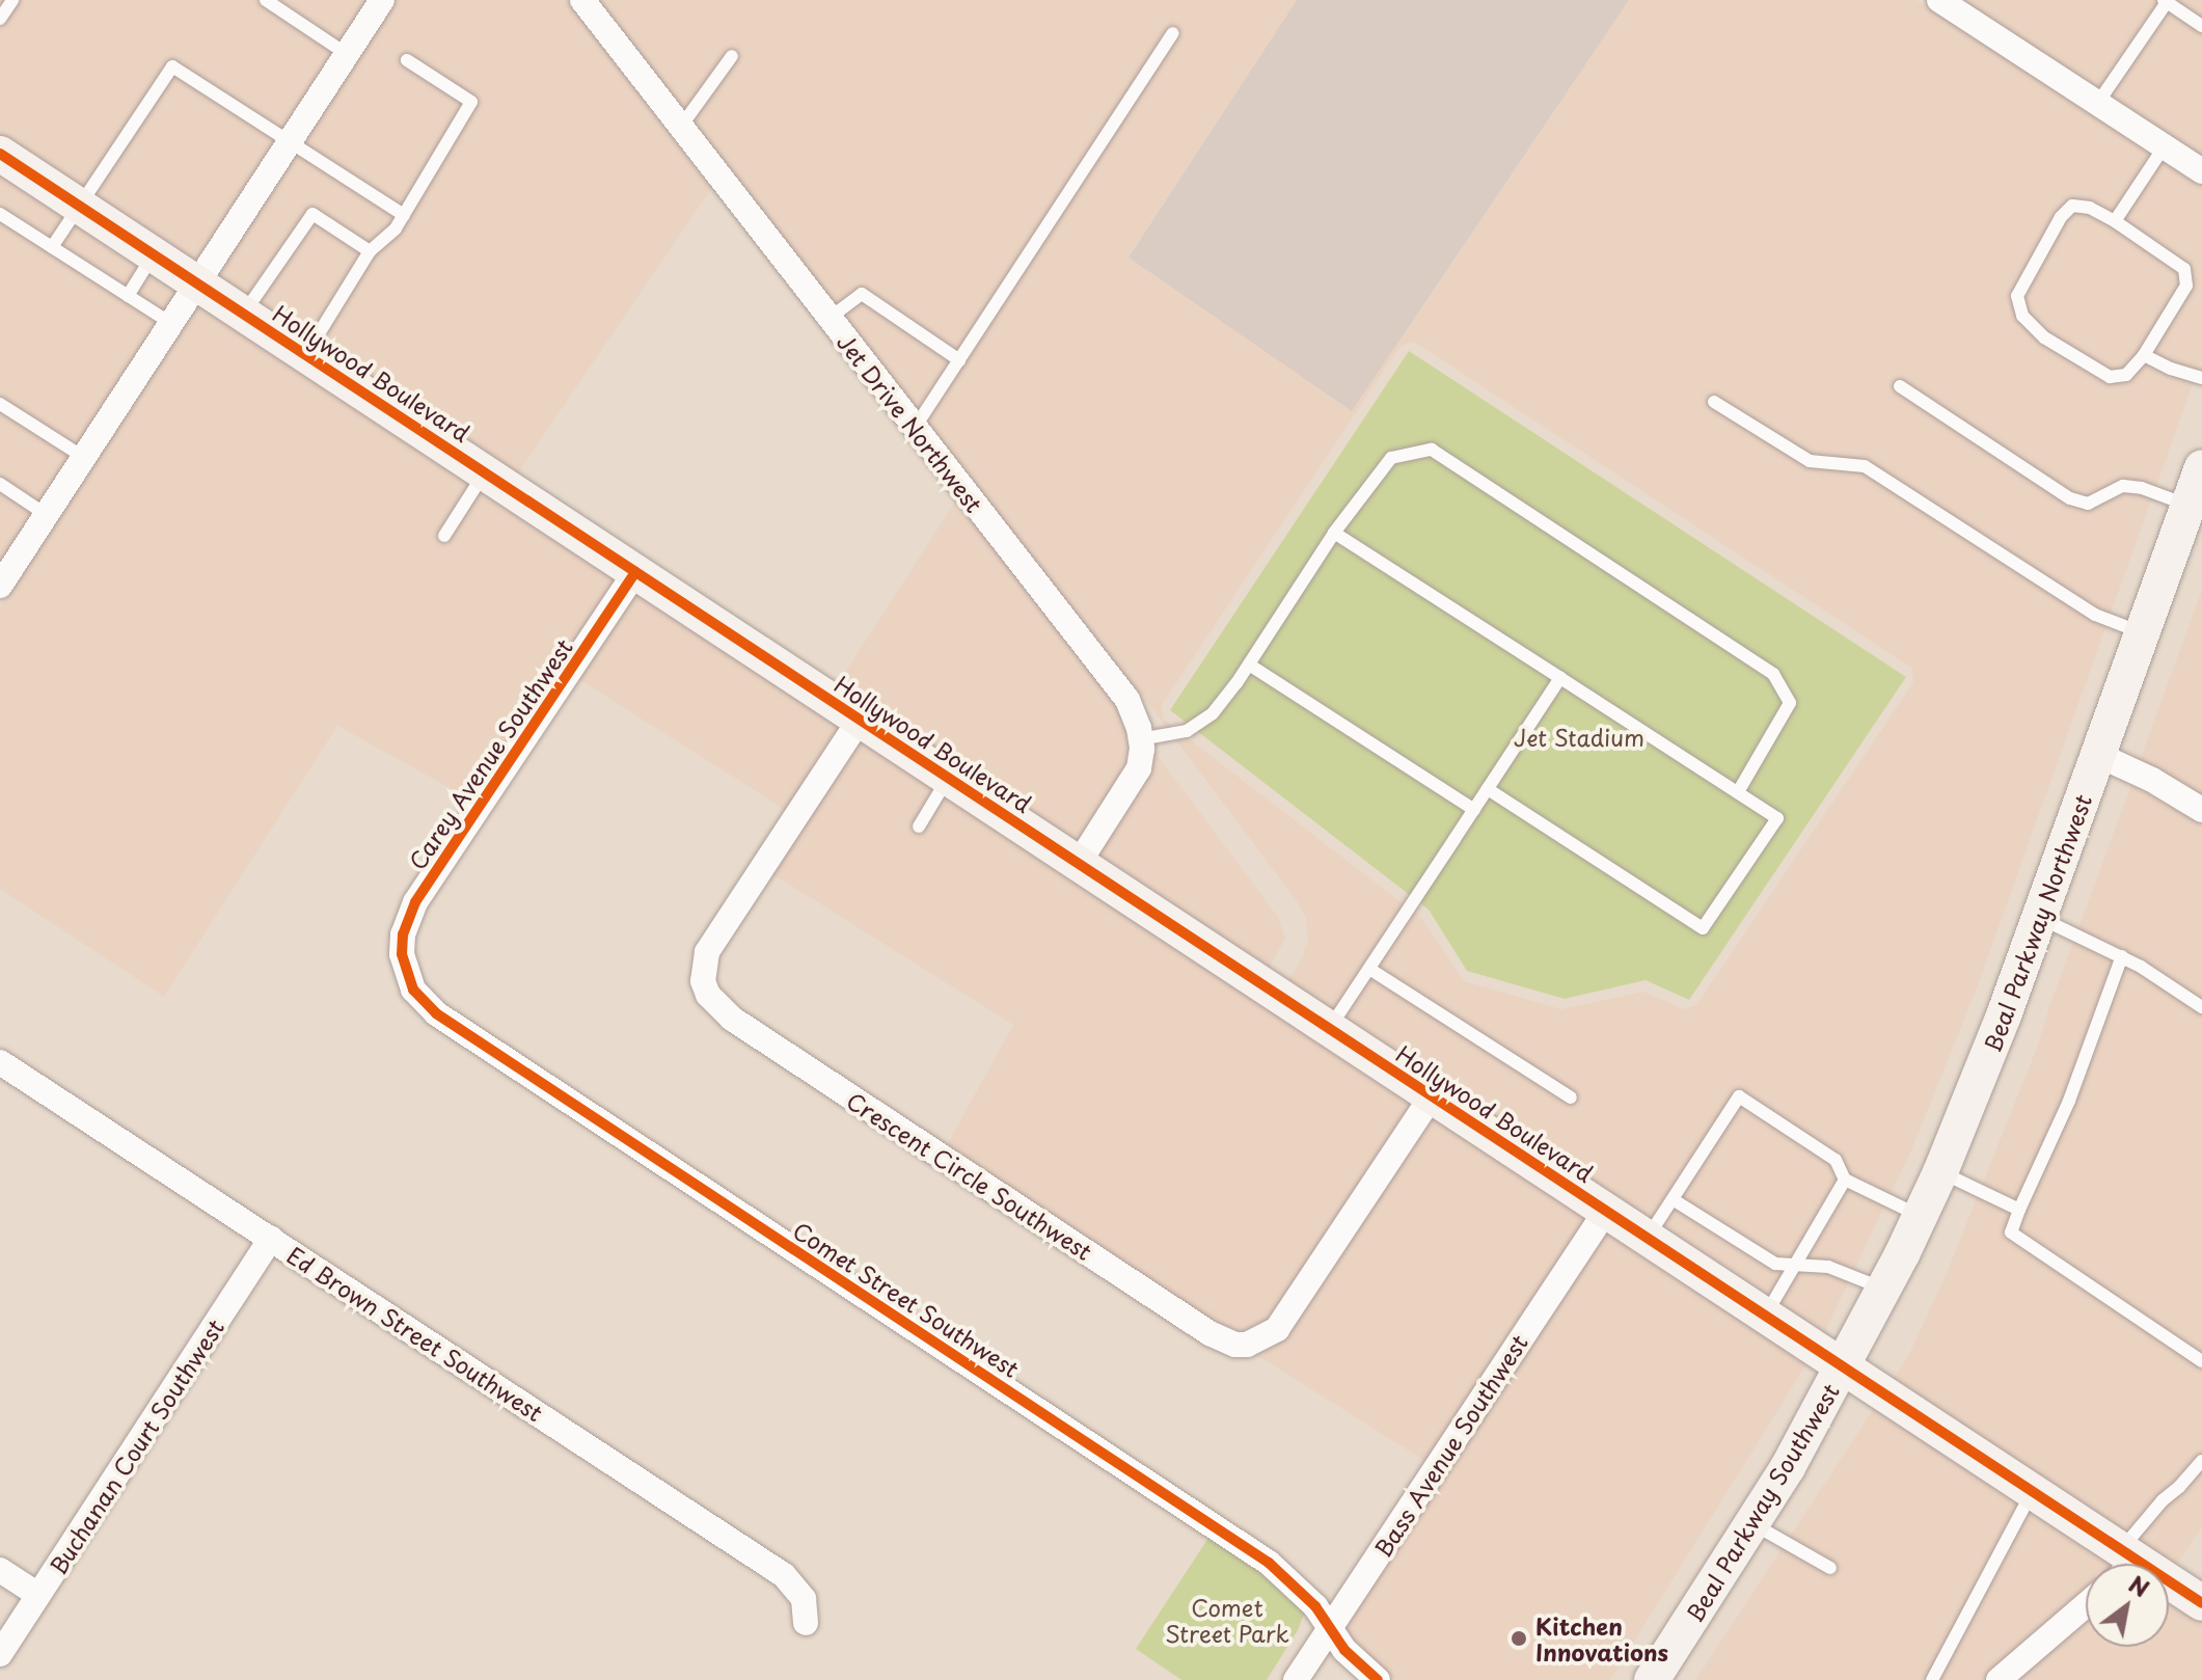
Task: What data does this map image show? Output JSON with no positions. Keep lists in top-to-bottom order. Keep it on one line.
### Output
{"streets":{"street":["Hollywood Boulevard","Jet Drive Northwest","Carey Avenue Southwest","Beal Parkway Northwest","Crescent Circle Southwest","Comet Street Southwest","Ed Brown Street Southwest","Bass Avenue Southwest","Buchanan Court Southwest","Beal Parkway Southwest"]},"crossings":[["Hollywood Boulevard","Jet Drive Northwest"],["Hollywood Boulevard","Carey Avenue Southwest"],["Hollywood Boulevard","Beal Parkway Northwest"],["Hollywood Boulevard","Crescent Circle Southwest"],["Hollywood Boulevard","Bass Avenue Southwest"],["Hollywood Boulevard","Beal Parkway Southwest"],["Carey Avenue Southwest","Comet Street Southwest"],["Beal Parkway Northwest","Beal Parkway Southwest"],["Comet Street Southwest","Bass Avenue Southwest"],["Ed Brown Street Southwest","Buchanan Court Southwest"]],"parks":["Jet Stadium","Comet Street Park"],"places":["Kitchen Innovations"],"north":"top right"}
